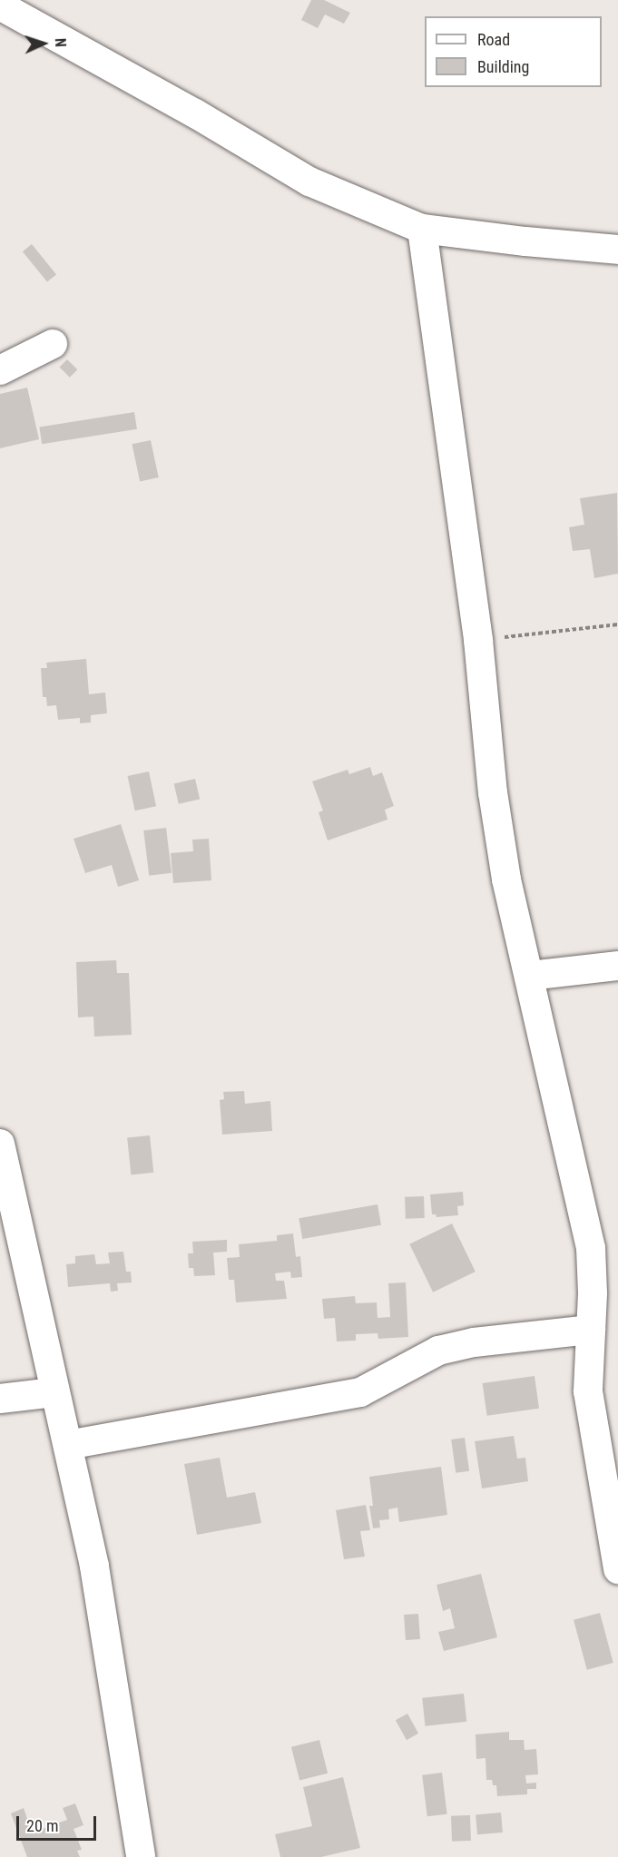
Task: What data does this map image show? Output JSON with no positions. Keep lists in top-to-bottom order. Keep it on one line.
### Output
{"legend":["Road","Building"],"scale_bar":"20 m","north":"right"}
